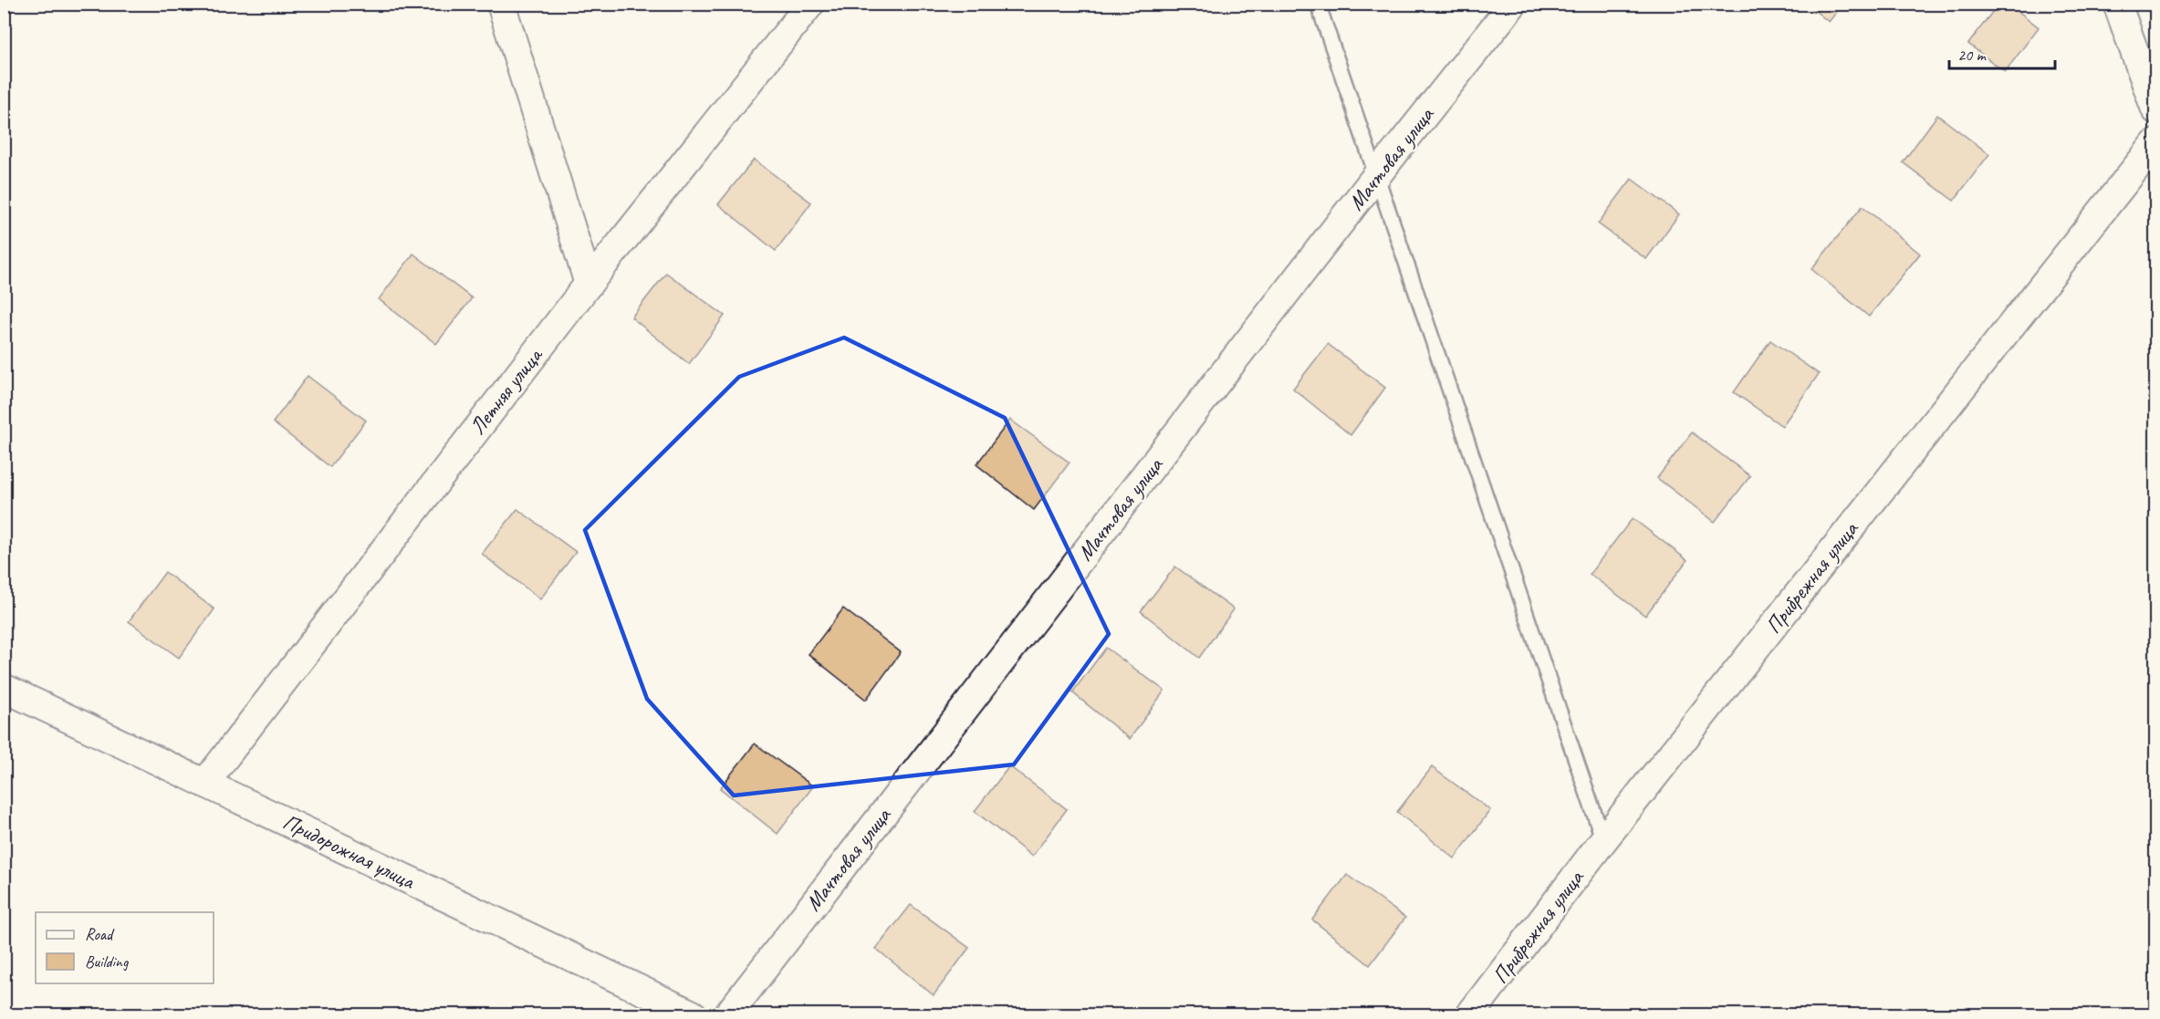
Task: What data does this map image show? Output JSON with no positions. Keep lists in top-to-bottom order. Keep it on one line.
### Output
{"streets":{"street":["Мачтовая улица","Летняя улица","Прибрежная улица","Придорожная улица"]},"crossings":[["Летняя улица","Придорожная улица"]],"legend":["Road","Building"],"scale_bar":"20 m"}
